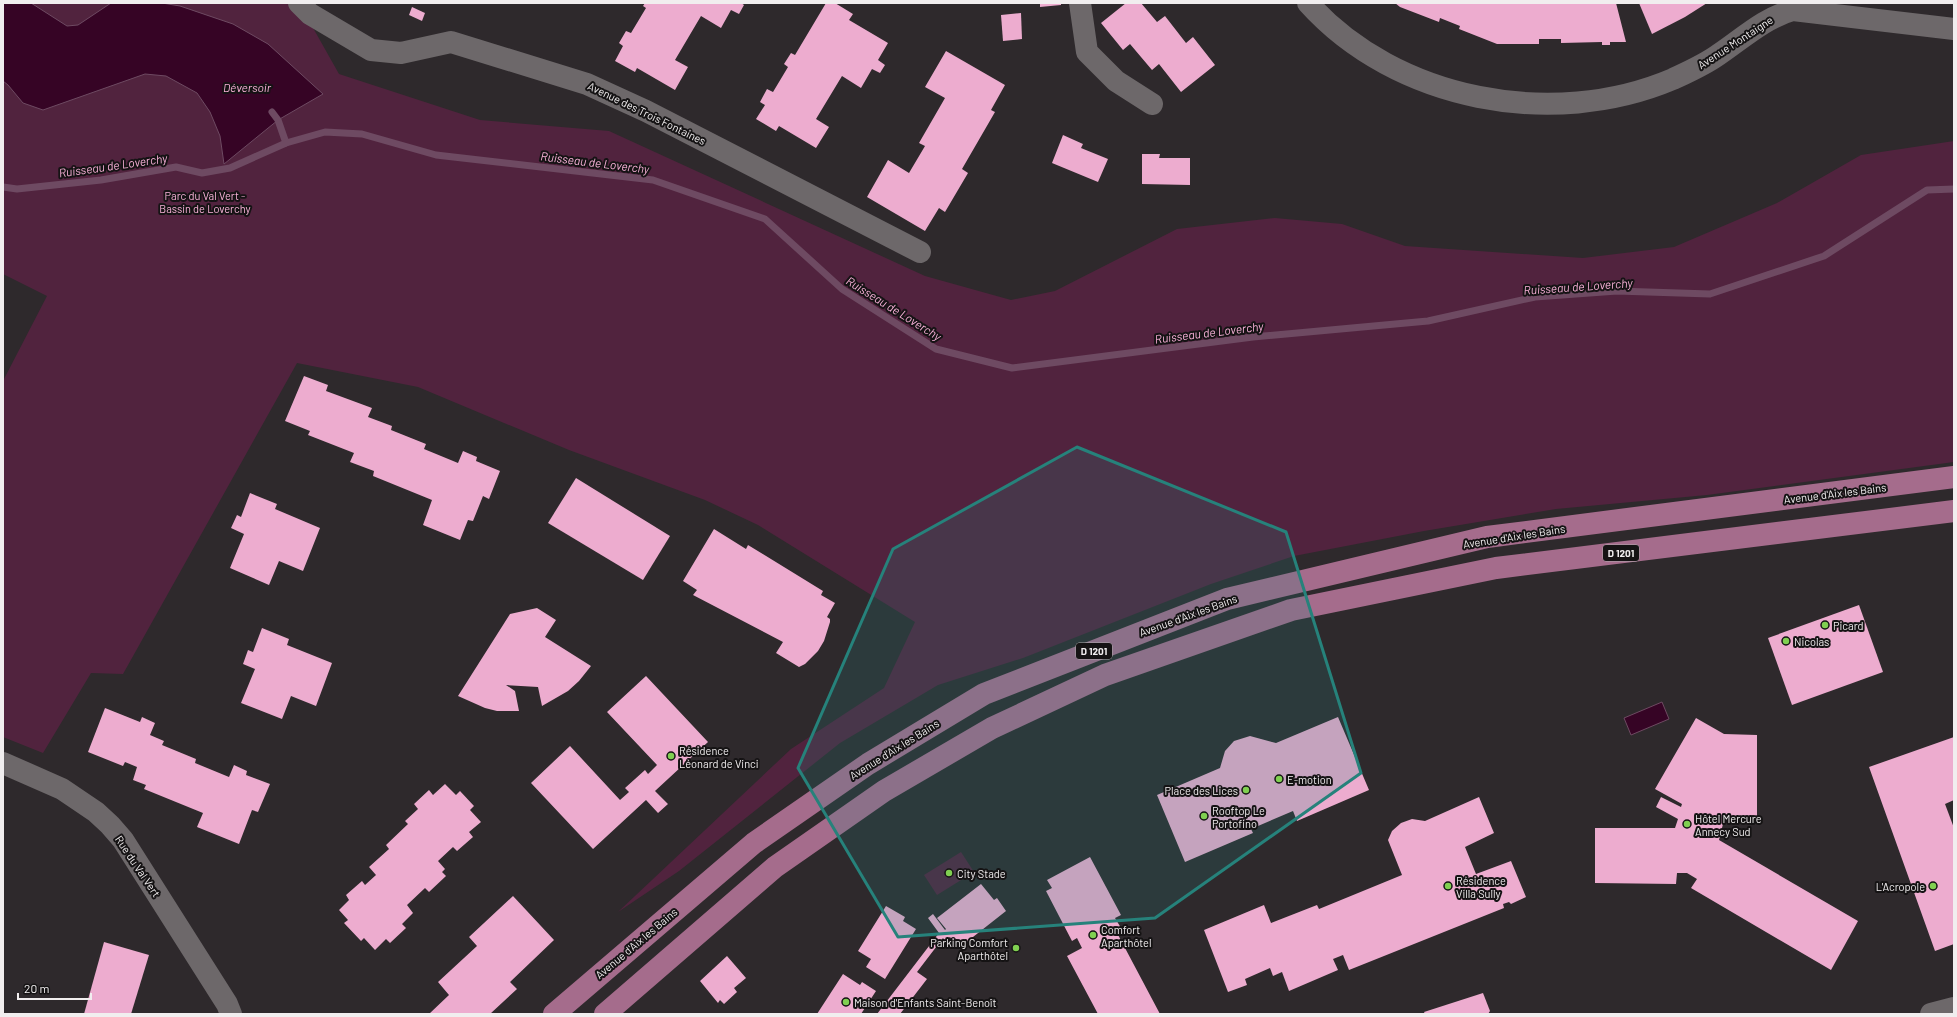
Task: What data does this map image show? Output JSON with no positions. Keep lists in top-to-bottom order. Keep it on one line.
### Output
{"streets":{"main road":["Avenue d'Aix les Bains","D 1201"],"street":["Avenue Montaigne","Avenue des Trois Fontaines","Rue du Val Vert"]},"water":["Déversoir","Ruisseau de Loverchy"],"parks":["Parc du Val Vert - Bassin de Loverchy"],"places":["Picard","Nicolas","Résidence Léonard de Vinci","E-motion","Place des Lices","Rooftop Le Portofino","Hôtel Mercure Annecy Sud","City Stade","Résidence Villa Sully","L'Acropole","Comfort Aparthôtel","Parking Comfort Aparthôtel","Maison d'Enfants Saint-Benoît"],"scale_bar":"20 m"}
